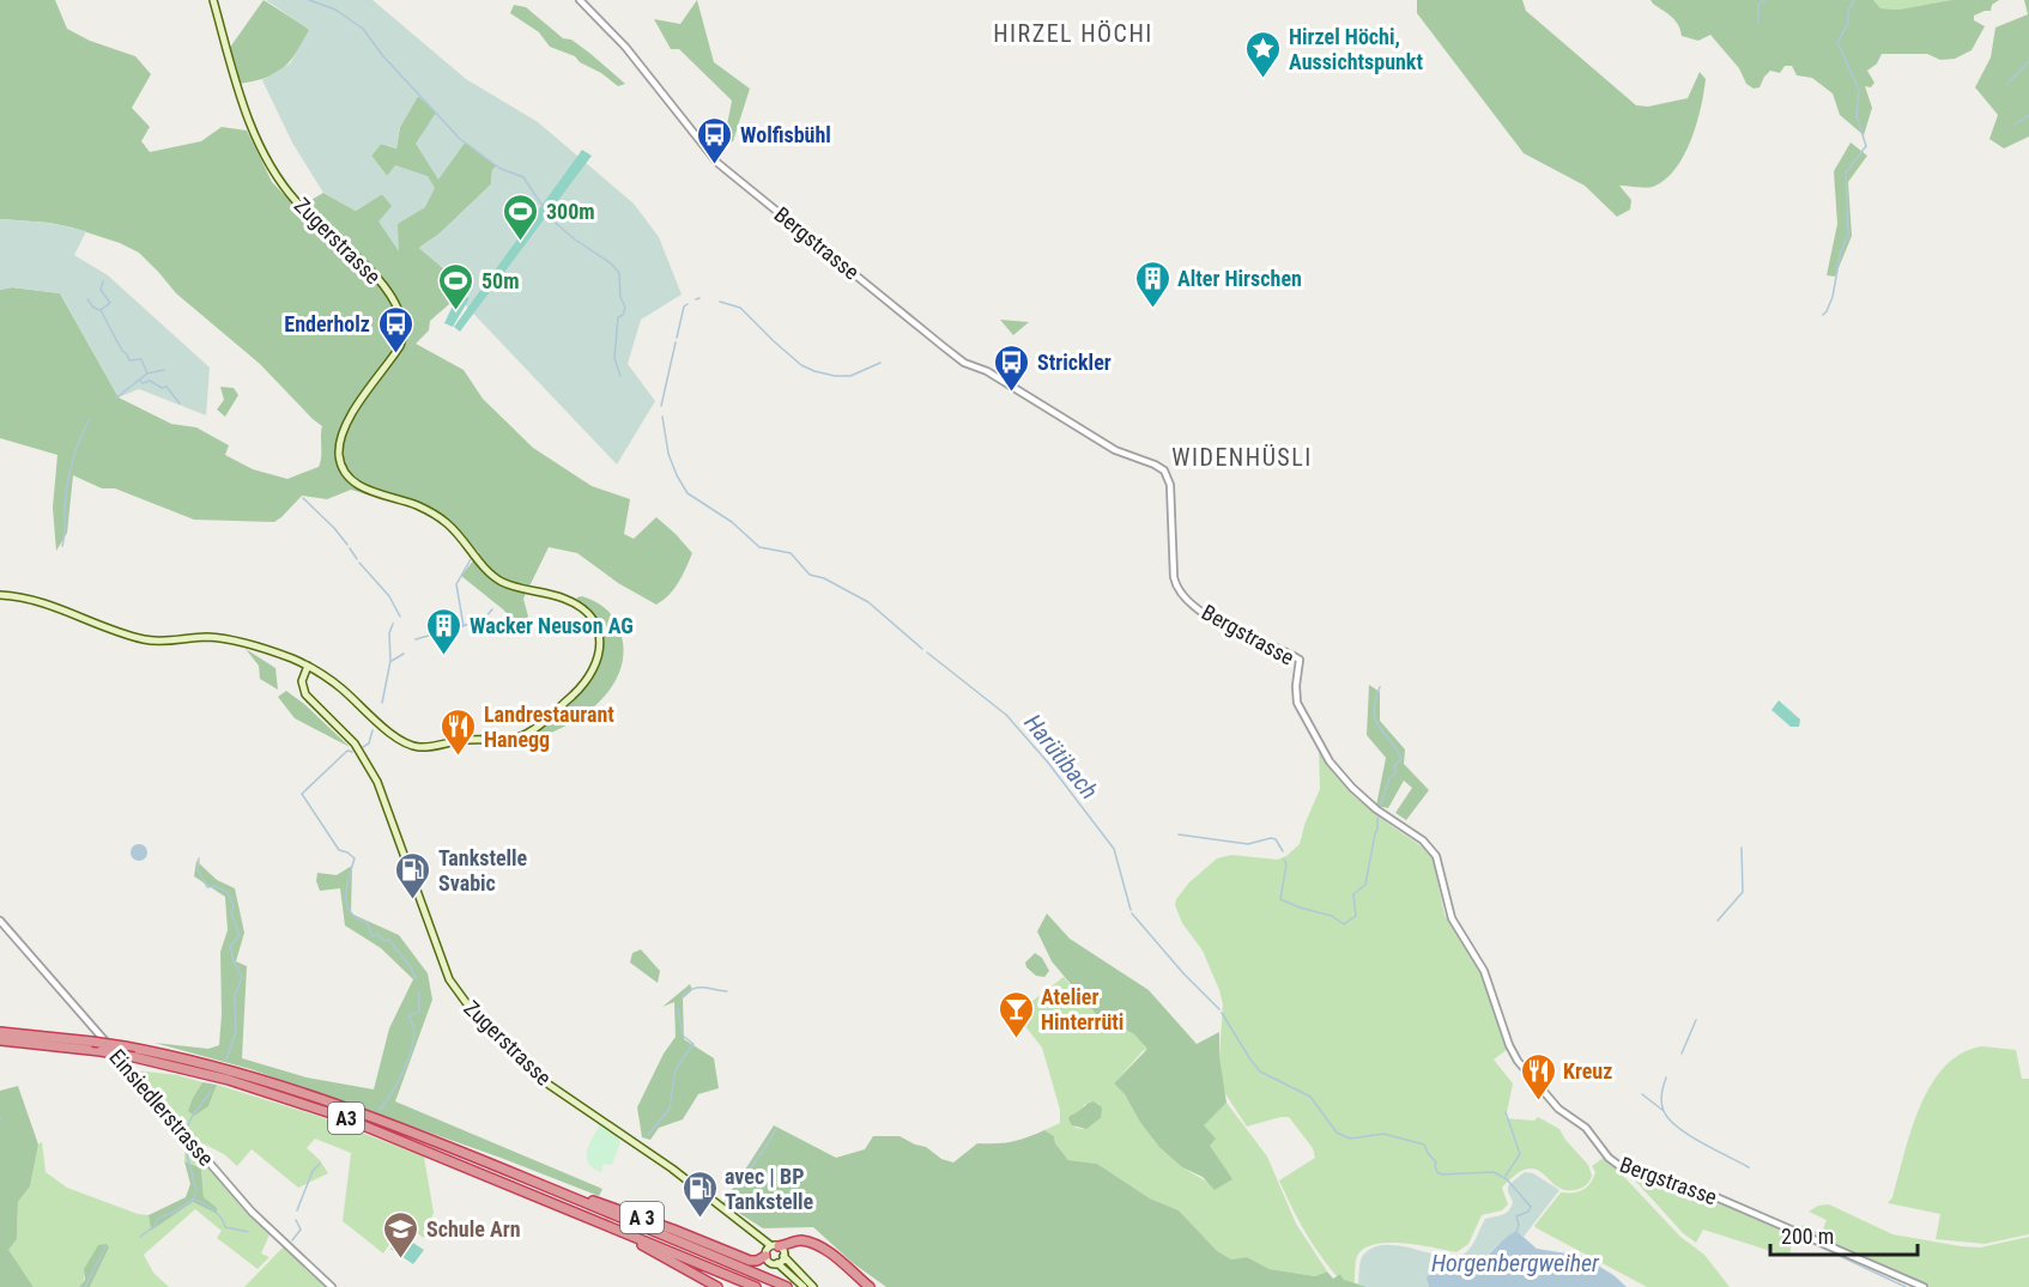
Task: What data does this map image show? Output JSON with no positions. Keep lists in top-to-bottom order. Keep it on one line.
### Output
{"streets":{"highway":["A3","A 3"],"main road":["Zugerstrasse"],"street":["Bergstrasse","Einsiedlerstrasse"]},"crossings":[["Zugerstrasse","A 3"],["A3","A 3"]],"districts":["HIRZEL HÖCHI","WIDENHÜSLI"],"water":["Harütibach","Horgenbergweiher"],"places":{"place":["Hirzel Höchi, Aussichtspunkt"],"bus stop":["Wolfisbühl","Enderholz","Strickler"],"sports":["300m","50m"],"building":["Alter Hirschen","Wacker Neuson AG"],"restaurant":["Landrestaurant Hanegg","Kreuz"],"fuel station":["Tankstelle Svabic","avec | BP Tankstelle"],"bar":["Atelier Hinterrüti"],"school or university":["Schule Arn"]},"scale_bar":"200 m"}
